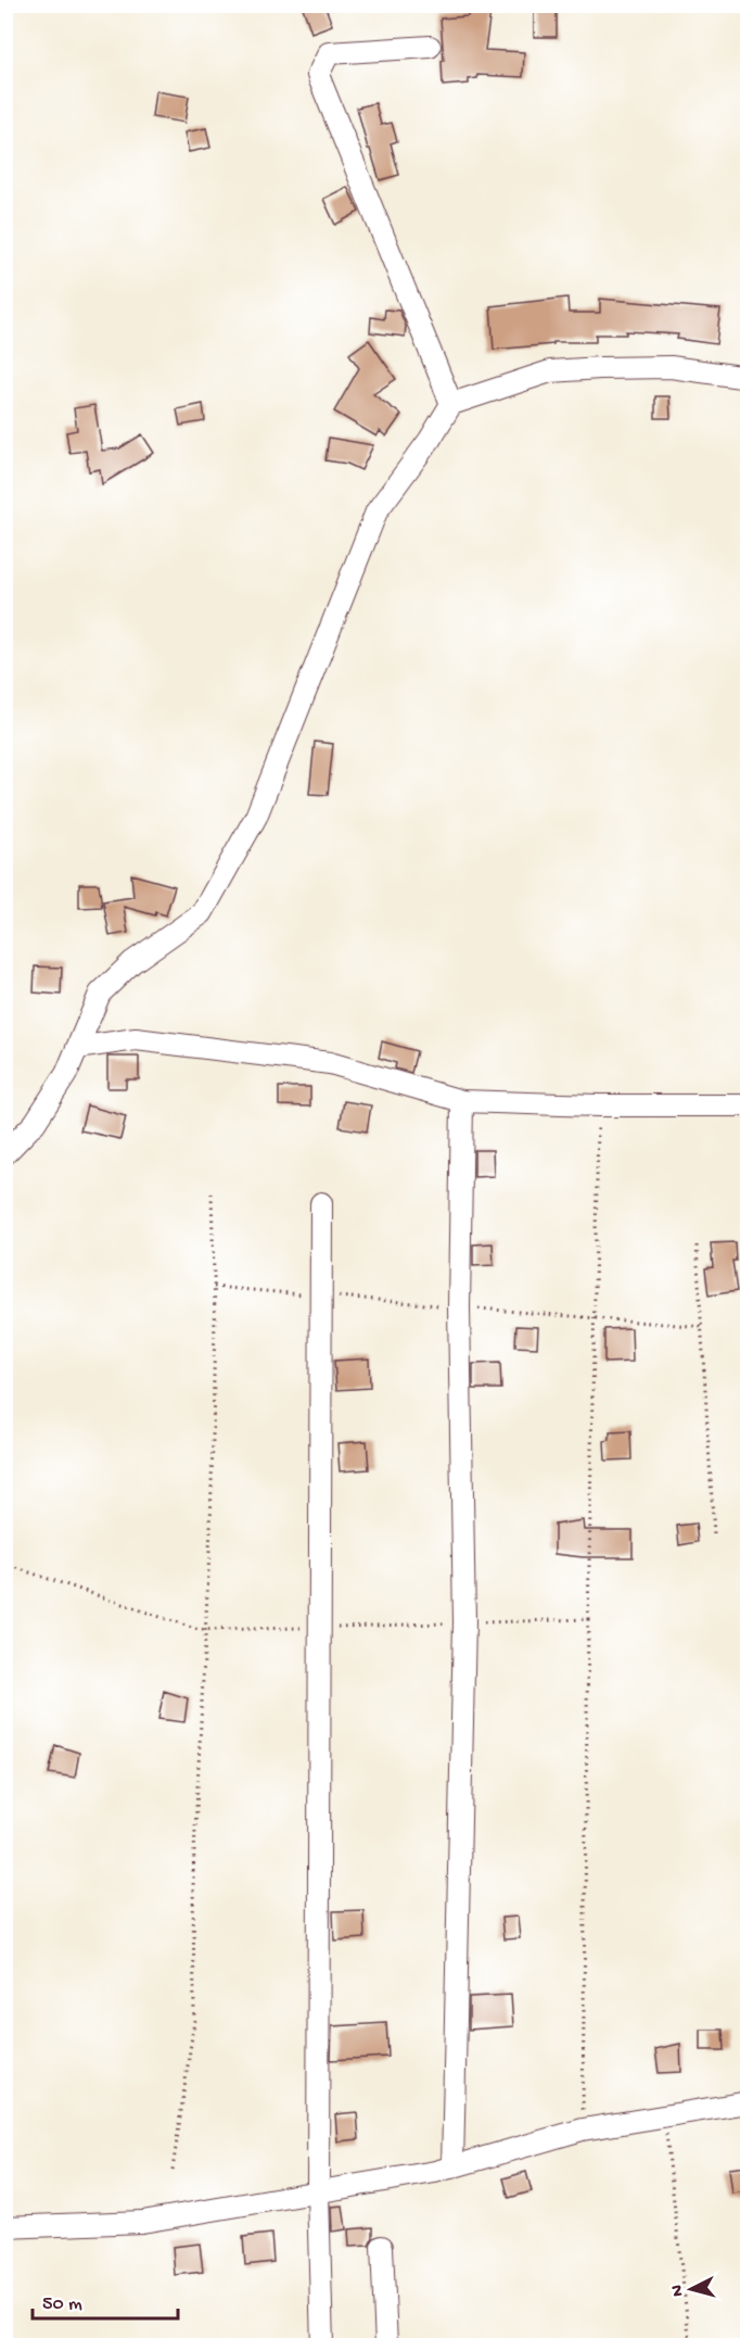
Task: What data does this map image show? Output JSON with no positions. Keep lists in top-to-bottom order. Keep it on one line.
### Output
{"scale_bar":"50 m","north":"left"}
